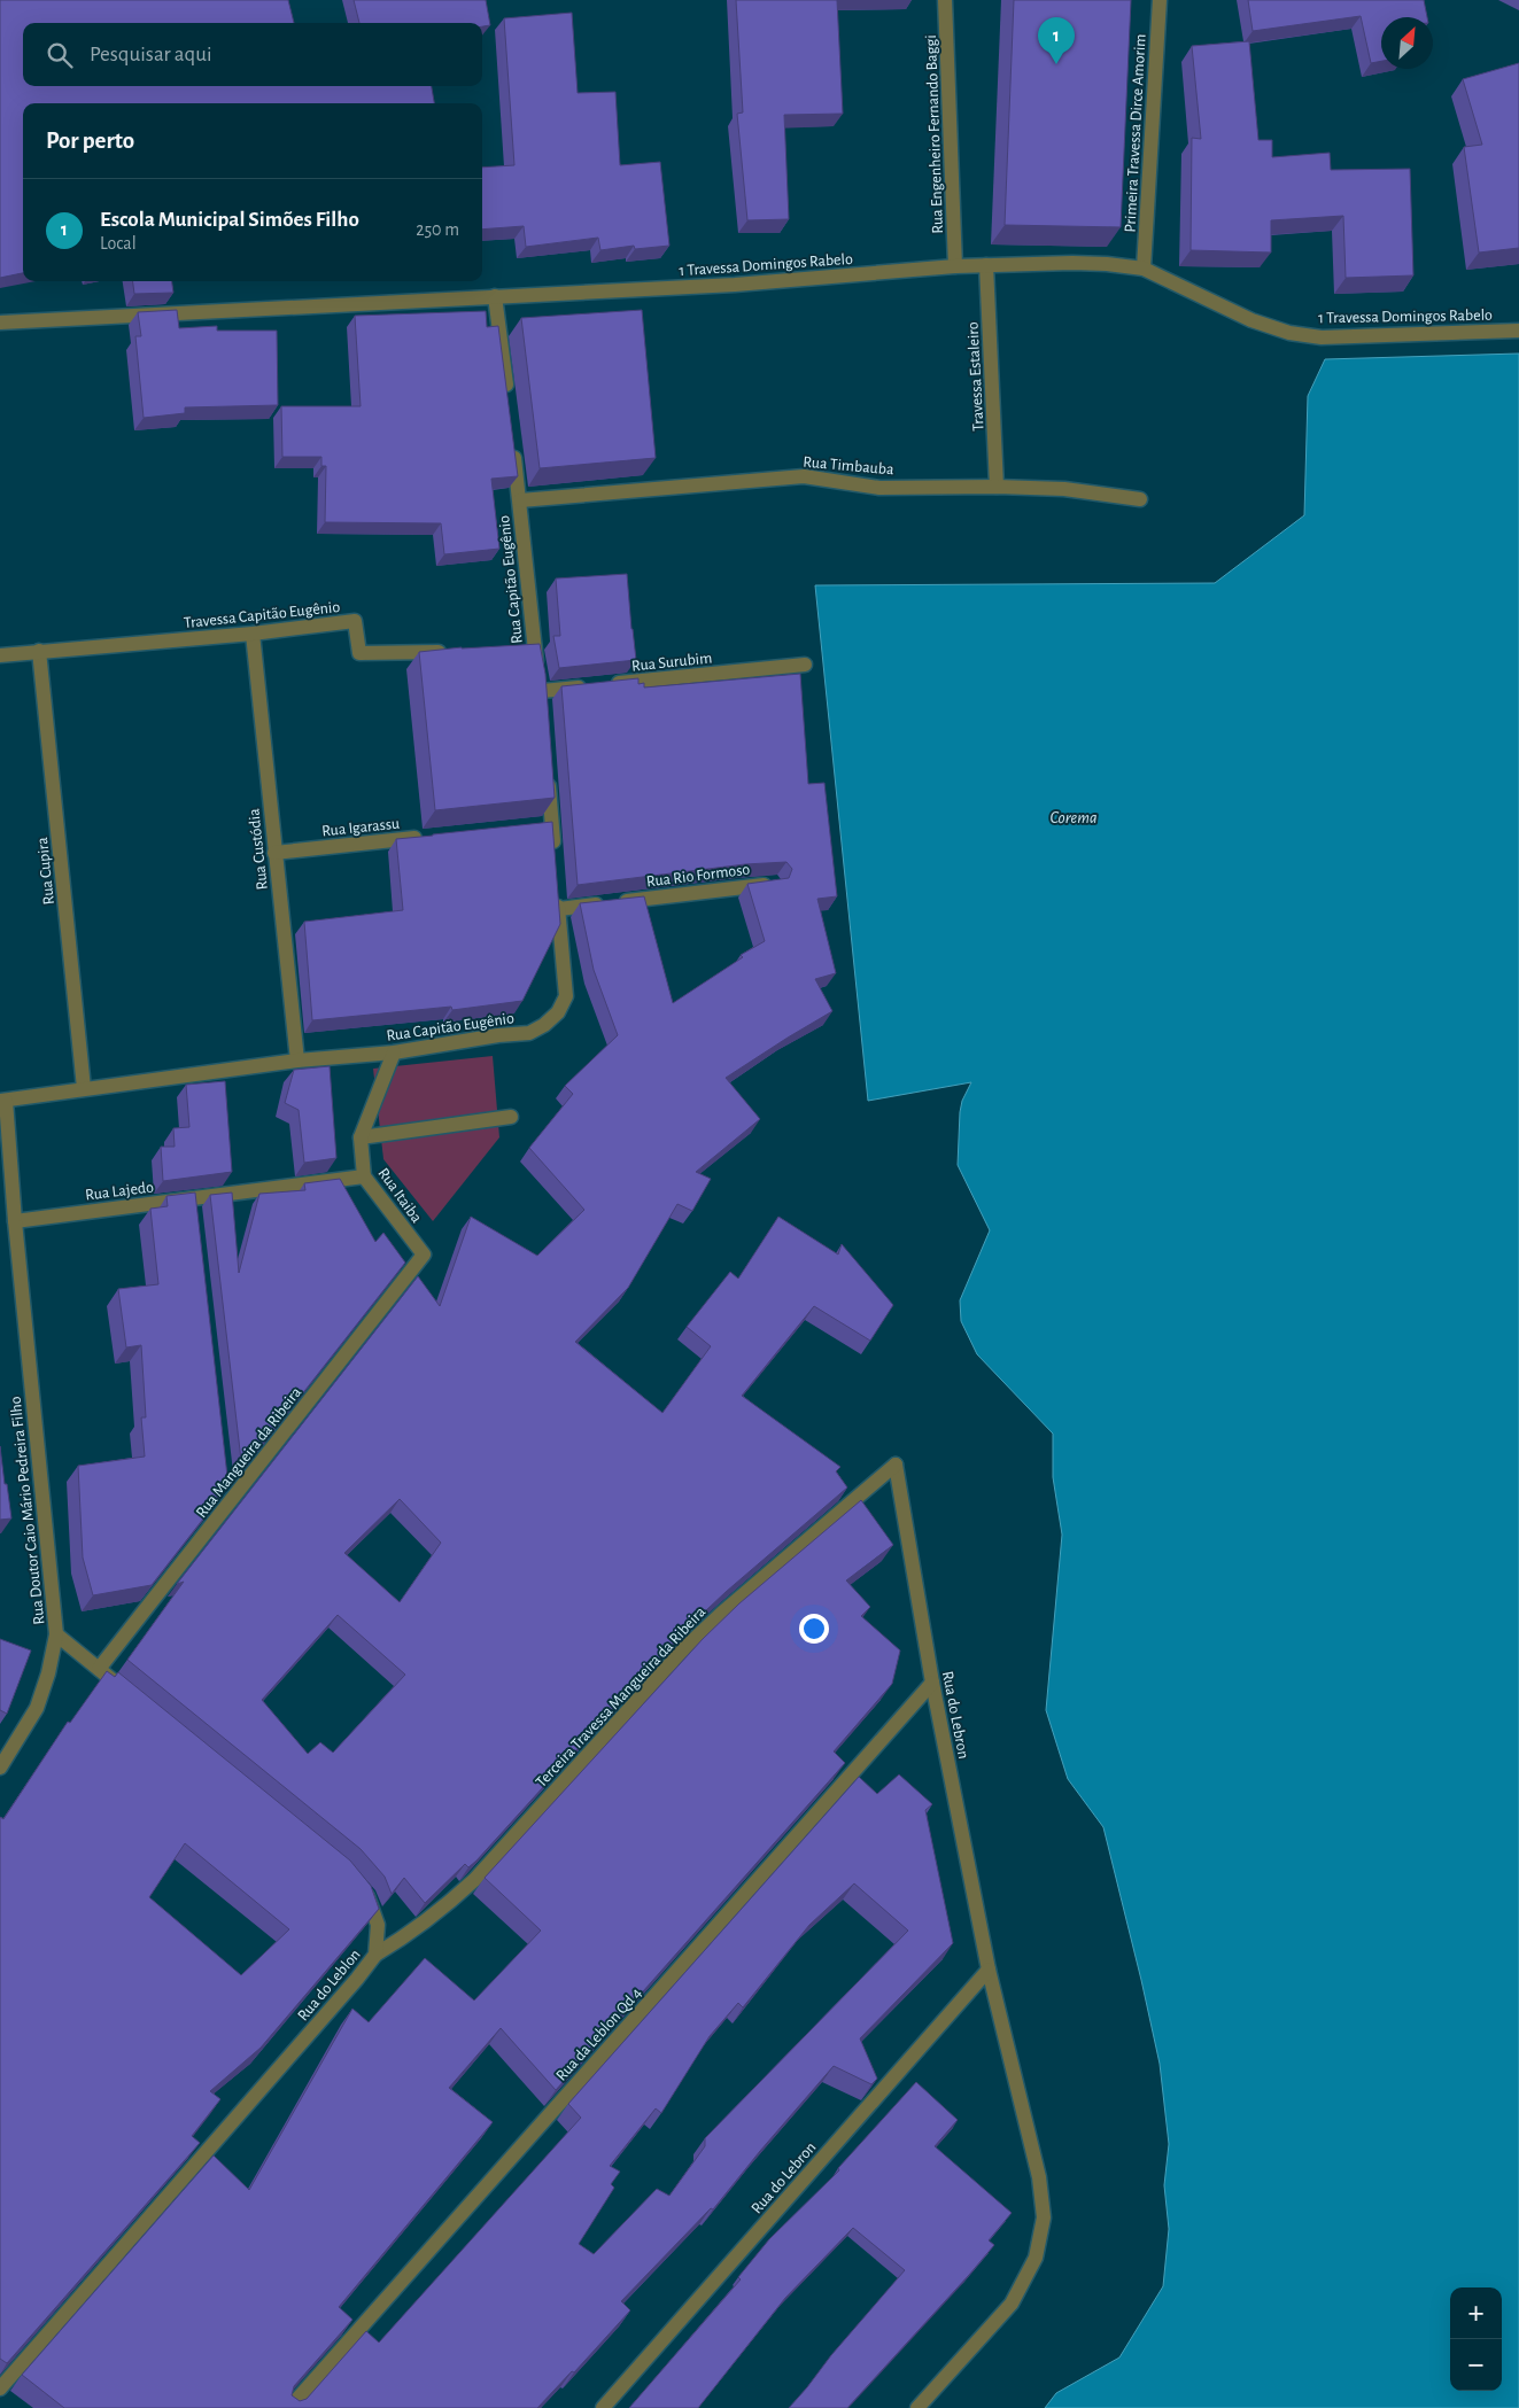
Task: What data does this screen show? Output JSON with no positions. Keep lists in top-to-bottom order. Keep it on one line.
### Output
{"streets":{"street":["Primeira Travessa Dirce Amorim","Rua Engenheiro Fernando Baggi","1 Travessa Domingos Rabelo","Travessa Estaleiro","Rua Timbauba","Rua Capitão Eugênio","Travessa Capitão Eugênio","Rua Surubim","Rua Igarassu","Rua Custódia","Rua Cupira","Rua Rio Formoso","Rua Lajedo","Rua Itaiba","Rua Mangueira da Ribeira","Rua Doutor Caio Mário Pedreira Filho","Terceira Travessa Mangueira da Ribeira","Rua do Lebron","Rua do Leblon","Rua da Leblon Qd 4"]},"crossings":[["Primeira Travessa Dirce Amorim","1 Travessa Domingos Rabelo"],["Rua Engenheiro Fernando Baggi","1 Travessa Domingos Rabelo"],["1 Travessa Domingos Rabelo","Travessa Estaleiro"],["Travessa Estaleiro","Rua Timbauba"],["Rua Timbauba","Rua Capitão Eugênio"],["Rua Capitão Eugênio","Rua Surubim"],["Rua Capitão Eugênio","Rua Custódia"],["Rua Capitão Eugênio","Rua Cupira"],["Rua Capitão Eugênio","Rua Rio Formoso"],["Rua Capitão Eugênio","Rua Itaiba"],["Rua Capitão Eugênio","Rua Doutor Caio Mário Pedreira Filho"],["Travessa Capitão Eugênio","Rua Custódia"],["Travessa Capitão Eugênio","Rua Cupira"],["Rua Igarassu","Rua Custódia"],["Rua Lajedo","Rua Itaiba"],["Rua Lajedo","Rua Doutor Caio Mário Pedreira Filho"],["Rua Itaiba","Rua Mangueira da Ribeira"],["Terceira Travessa Mangueira da Ribeira","Rua do Lebron"],["Terceira Travessa Mangueira da Ribeira","Rua do Leblon"],["Rua do Lebron","Rua da Leblon Qd 4"]],"water":["Corema"],"north":"top right","page":{"pins":"1","search":"Pesquisar aqui","heading":"Por perto","list":[{"mark":"1","name":"Escola Municipal Simões Filho","note":"Local","value":"250 m"}],"map_buttons":["+","−"]}}
